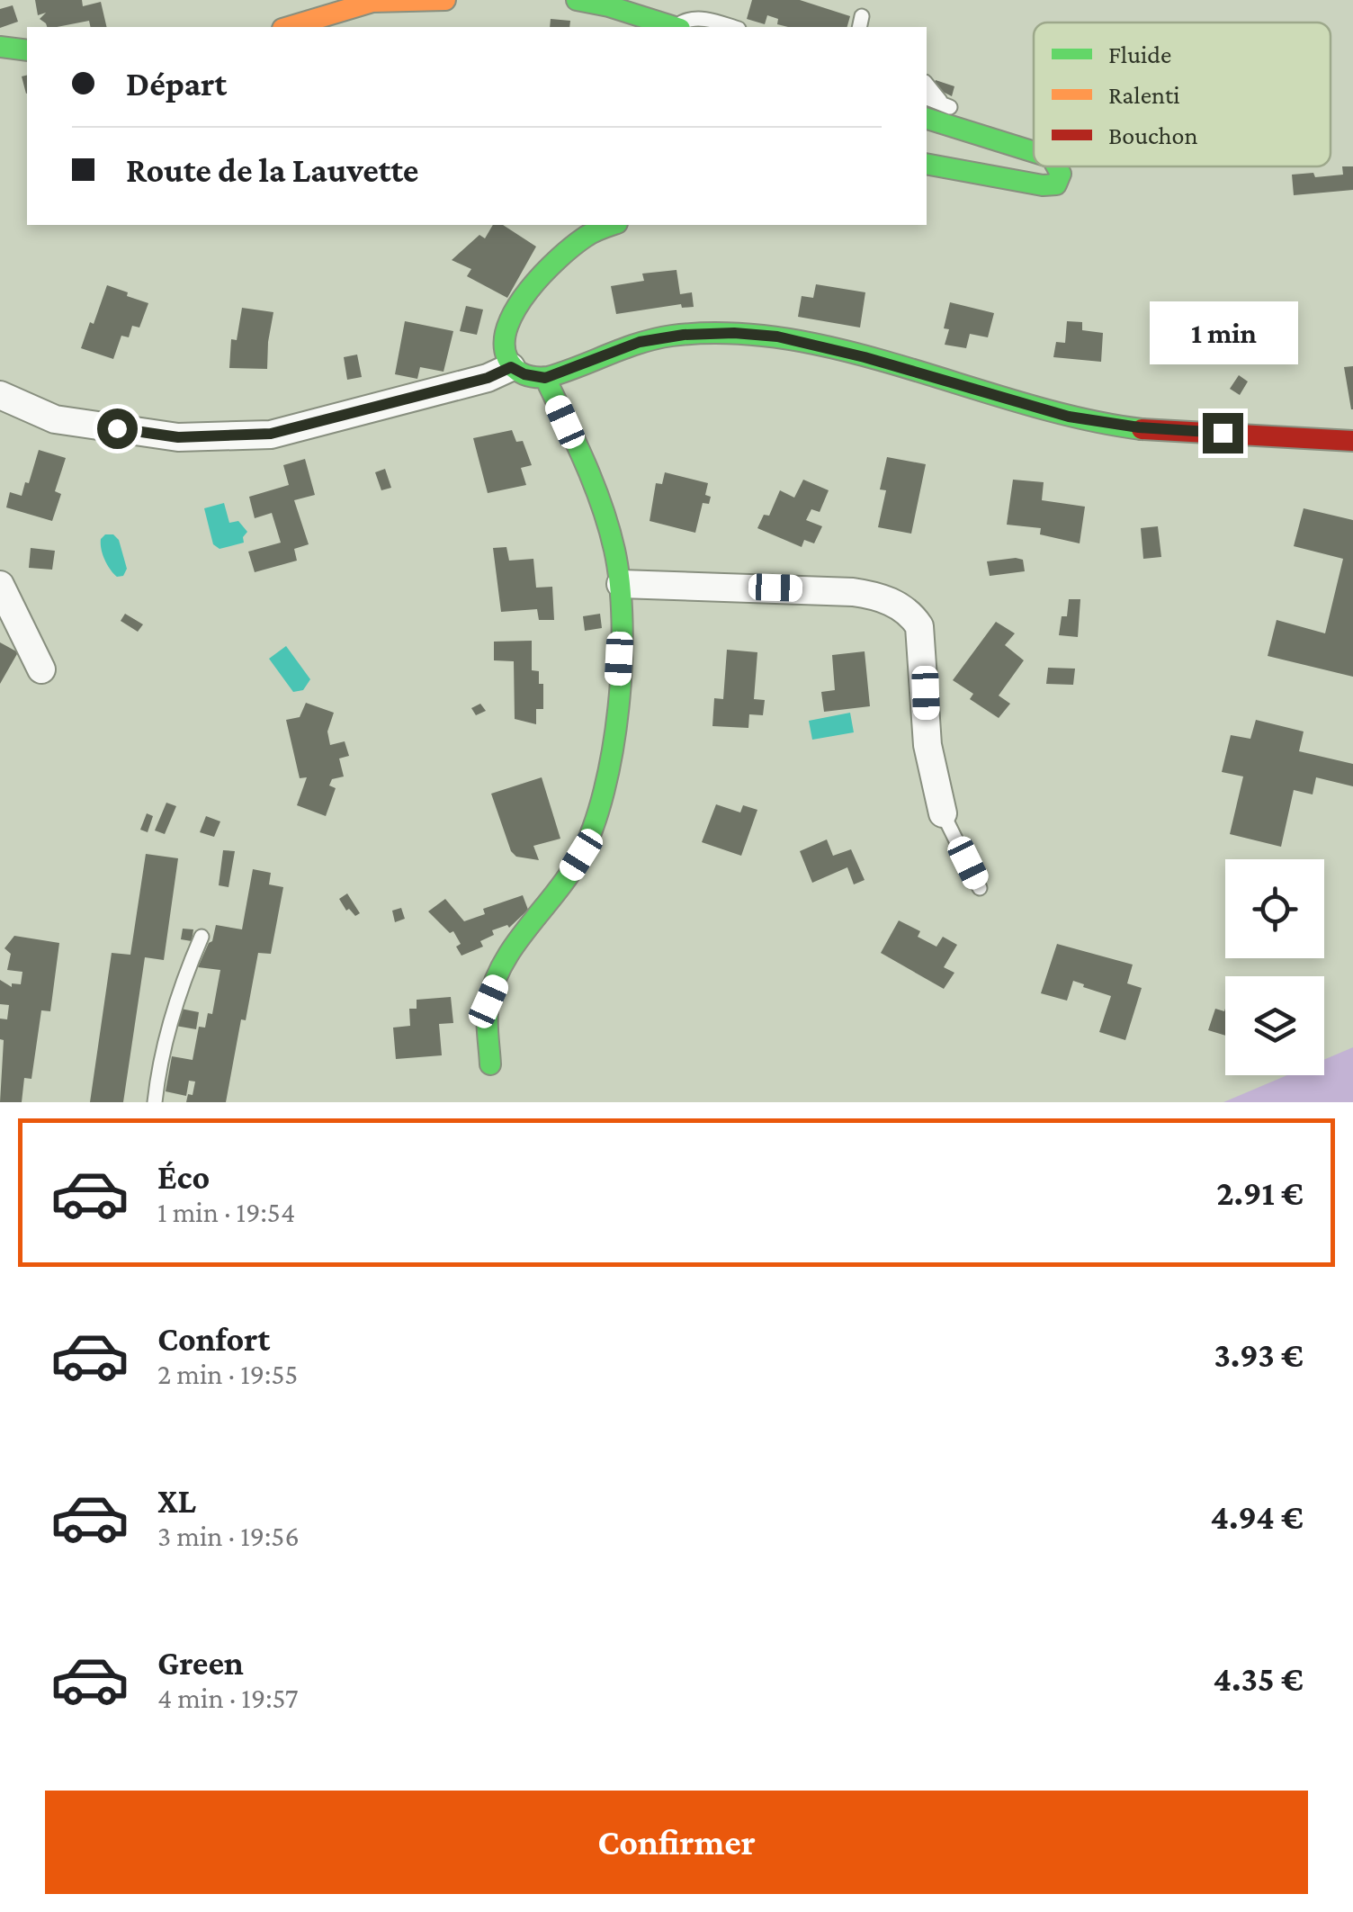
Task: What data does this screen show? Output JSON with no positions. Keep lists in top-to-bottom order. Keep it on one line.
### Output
{"legend":["Fluide","Ralenti","Bouchon"],"page":{"banner":["Départ","Route de la Lauvette"],"bubble":"1 min","list":[{"name":"Éco","note":"1 min · 19:54","value":"2.91 €"},{"name":"Confort","note":"2 min · 19:55","value":"3.93 €"},{"name":"XL","note":"3 min · 19:56","value":"4.94 €"},{"name":"Green","note":"4 min · 19:57","value":"4.35 €"}],"buttons":"Confirmer"}}
